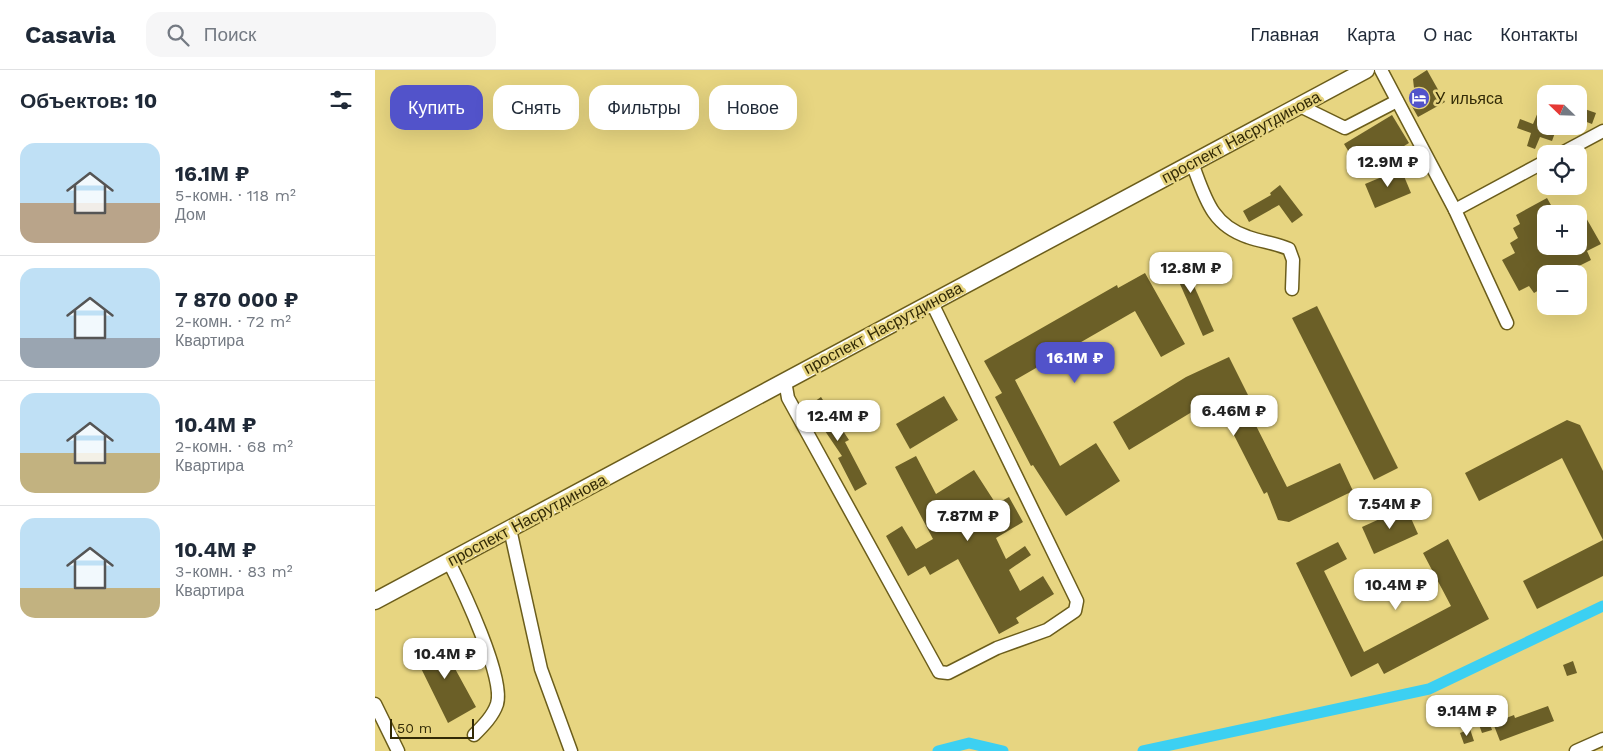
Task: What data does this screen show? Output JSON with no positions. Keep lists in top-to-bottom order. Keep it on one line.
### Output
{"streets":{"main road":["проспект Насрутдинова"]},"places":{"hotel":["У ильяса"]},"scale_bar":"50 m","north":"top left","page":{"header":"Casavia","search":"Поиск","nav":["Главная","Карта","О нас","Контакты"],"heading":"Объектов: 10","map_buttons":["+","−"],"chip":["Купить","Снять","Фильтры","Новое"],"list":[{"name":"16.1M ₽","note":"5-комн. · 118 m² · Дом"},{"name":"7 870 000 ₽","note":"2-комн. · 72 m² · Квартира"},{"name":"10.4M ₽","note":"2-комн. · 68 m² · Квартира"},{"name":"10.4M ₽","note":"3-комн. · 83 m² · Квартира"}],"price":["12.9M ₽","12.8M ₽","16.1M ₽","6.46M ₽","12.4M ₽","7.54M ₽","7.87M ₽","10.4M ₽","10.4M ₽","9.14M ₽"],"scale":"50 m"}}
